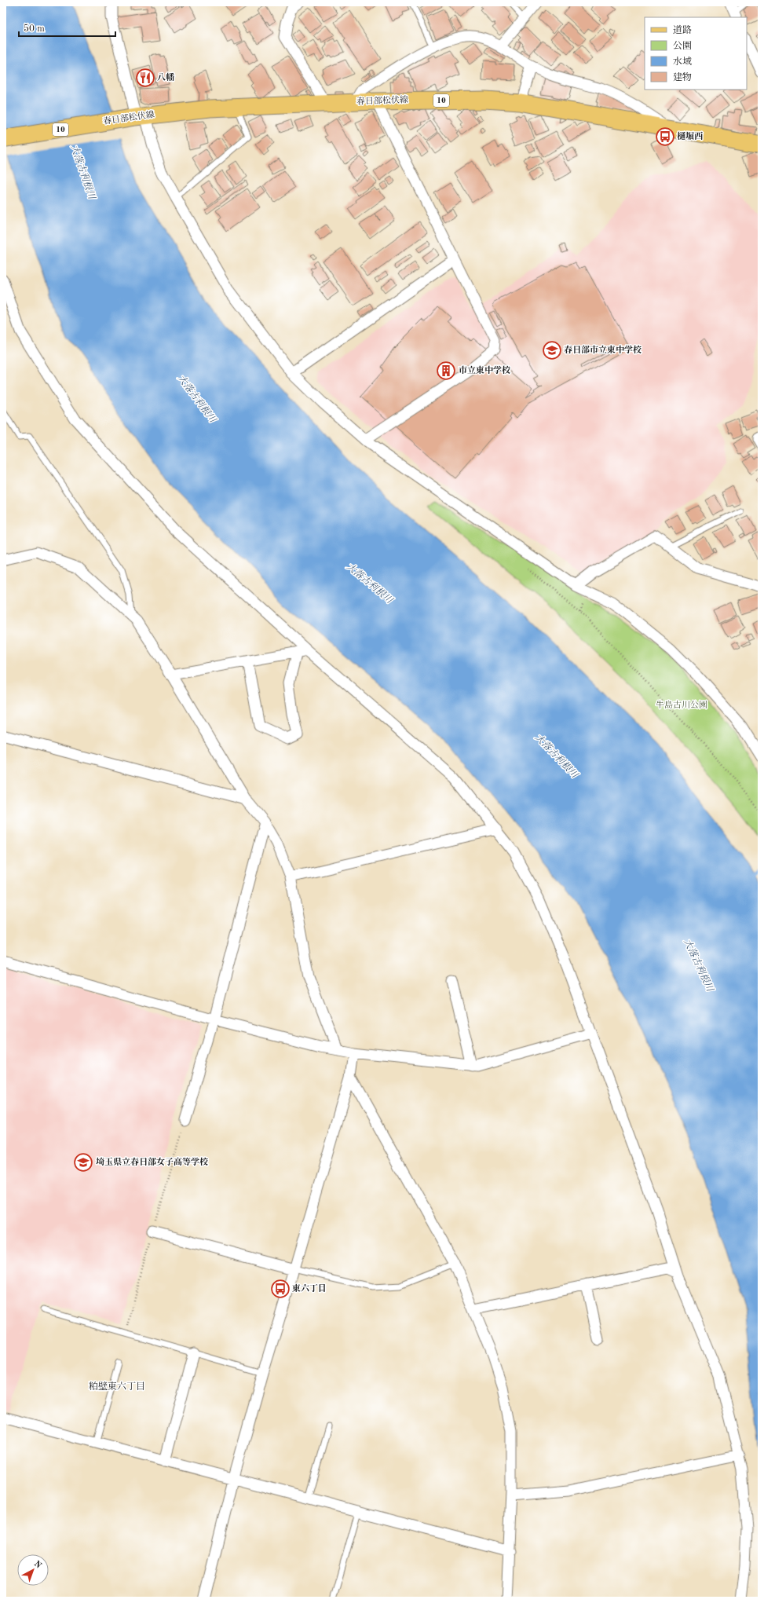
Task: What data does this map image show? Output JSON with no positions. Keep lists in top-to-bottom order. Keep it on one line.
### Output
{"streets":{"main road":["10","春日部松伏線"]},"districts":["粕壁東六丁目"],"water":["大落古利根川"],"parks":["牛島古川公園"],"places":{"restaurant":["八幡"],"bus stop":["樋堀西","東六丁目"],"school or university":["春日部市立東中学校","埼玉県立春日部女子高等学校"],"building":["市立東中学校"]},"legend":["道路","公園","水域","建物"],"scale_bar":"50 m","north":"top right"}
